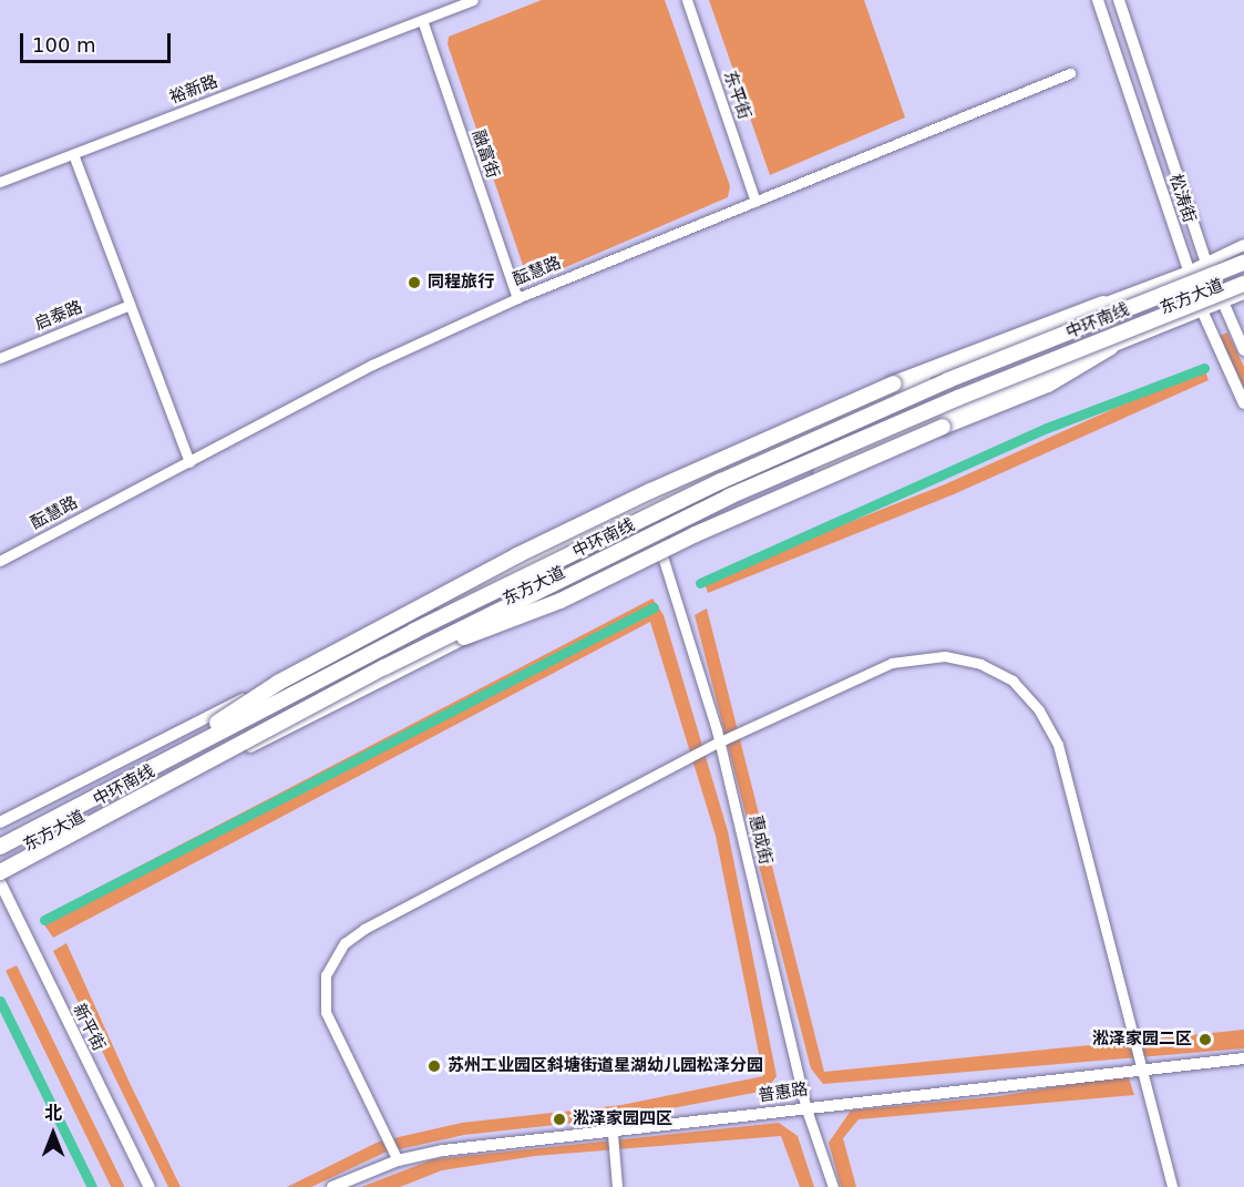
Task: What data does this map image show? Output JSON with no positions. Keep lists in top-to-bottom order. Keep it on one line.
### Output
{"streets":{"highway":["中环南线"],"main road":["松涛街","东方大道","新平街","普惠路"],"street":["裕新路","东平街","融富街","酝慧路","启泰路","惠成街"]},"crossings":[["裕新路","融富街"],["东平街","酝慧路"],["融富街","酝慧路"],["松涛街","东方大道"],["东方大道","惠成街"],["东方大道","新平街"],["惠成街","普惠路"]],"places":["同程旅行","淞泽家园二区","苏州工业园区斜塘街道星湖幼儿园松泽分园","淞泽家园四区"],"scale_bar":"100 m","north":"top"}
